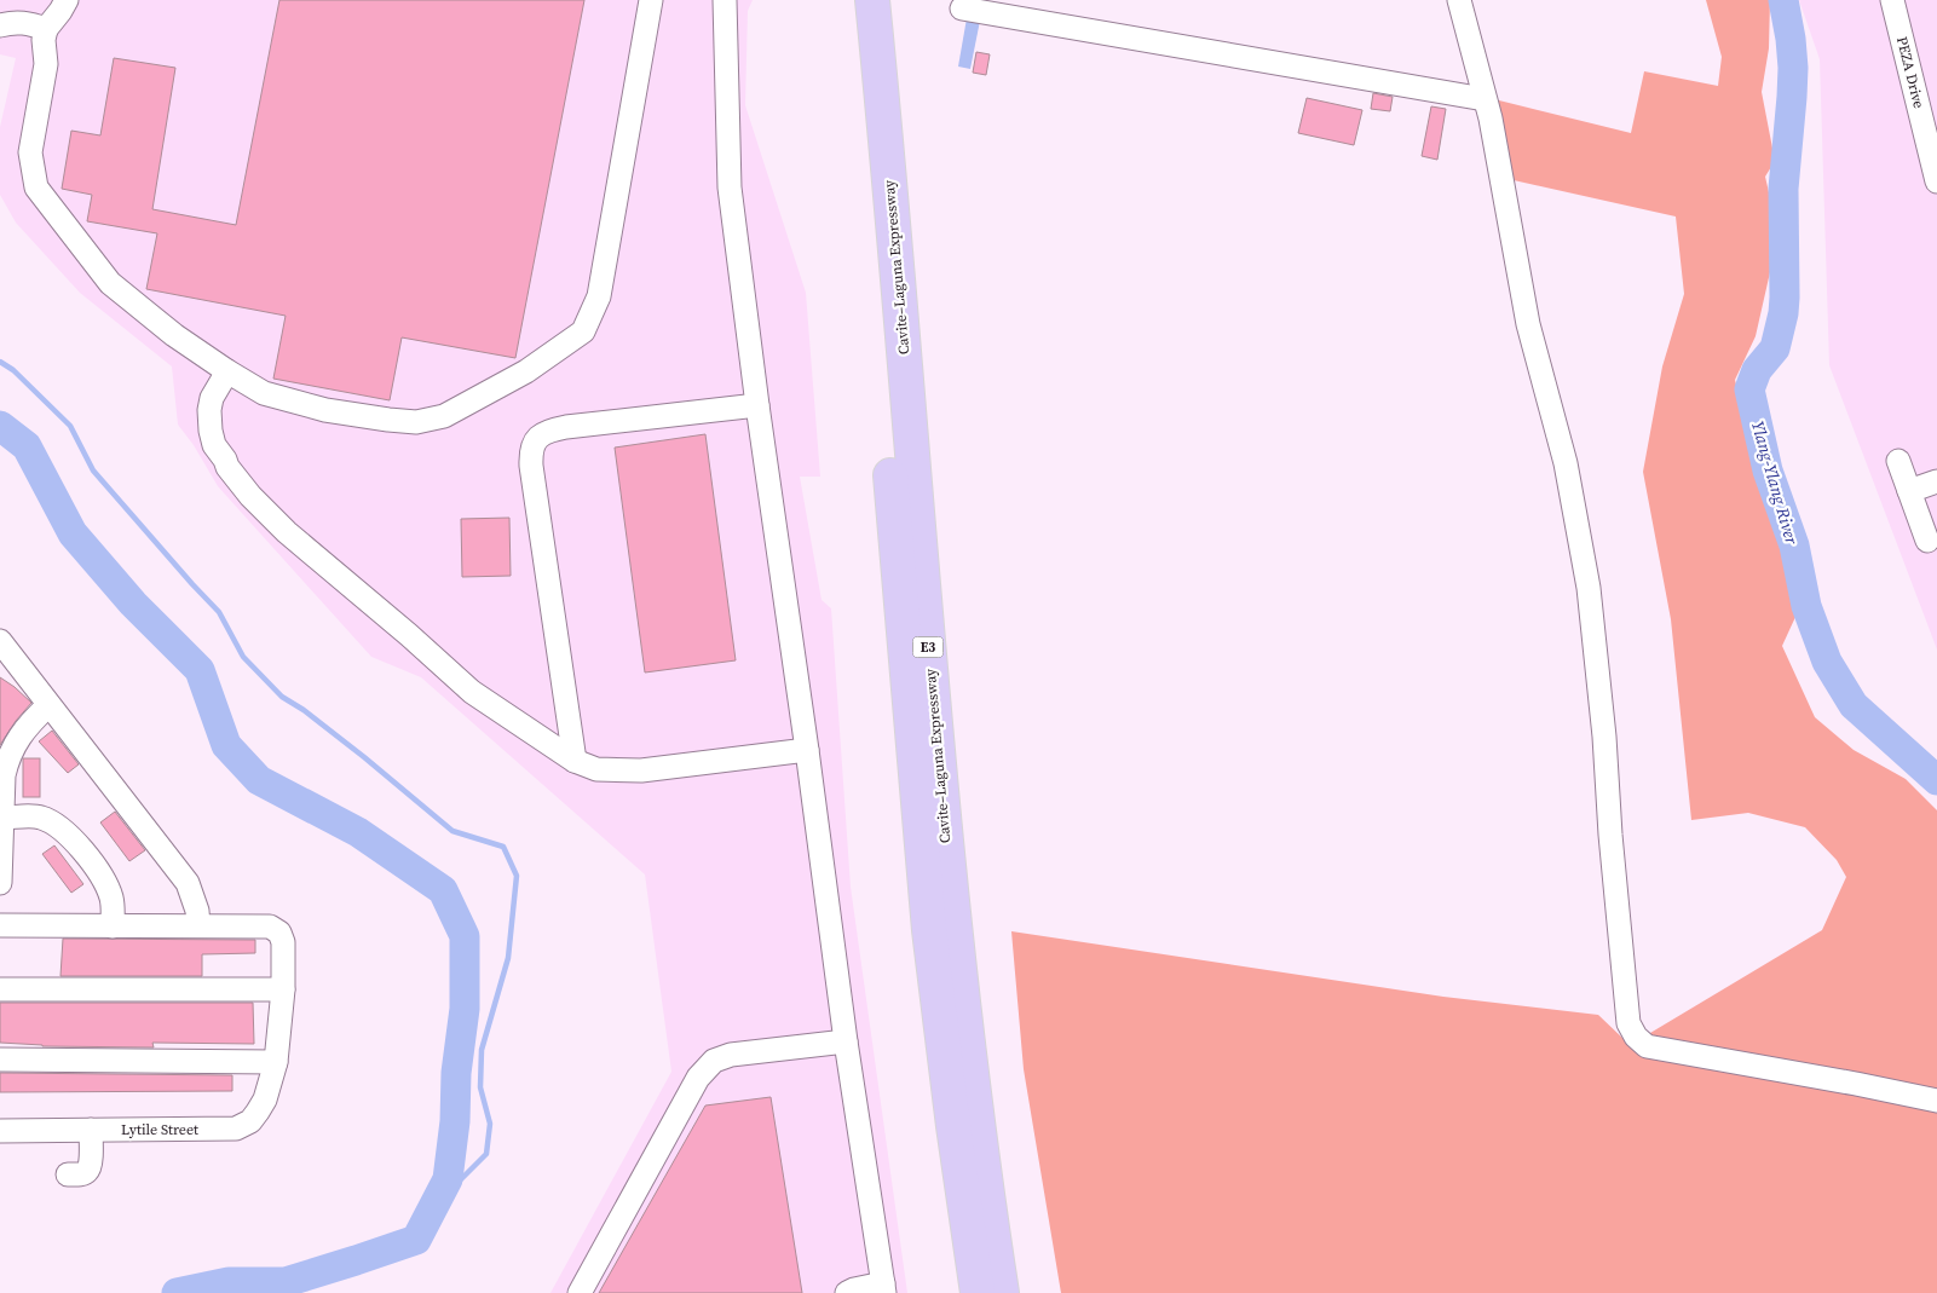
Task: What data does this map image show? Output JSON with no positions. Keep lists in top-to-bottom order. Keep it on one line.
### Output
{"streets":{"highway":["Cavite–Laguna Expressway","E3"],"street":["PEZA Drive","Lytile Street"]},"water":["Ylang-Ylang River"]}
